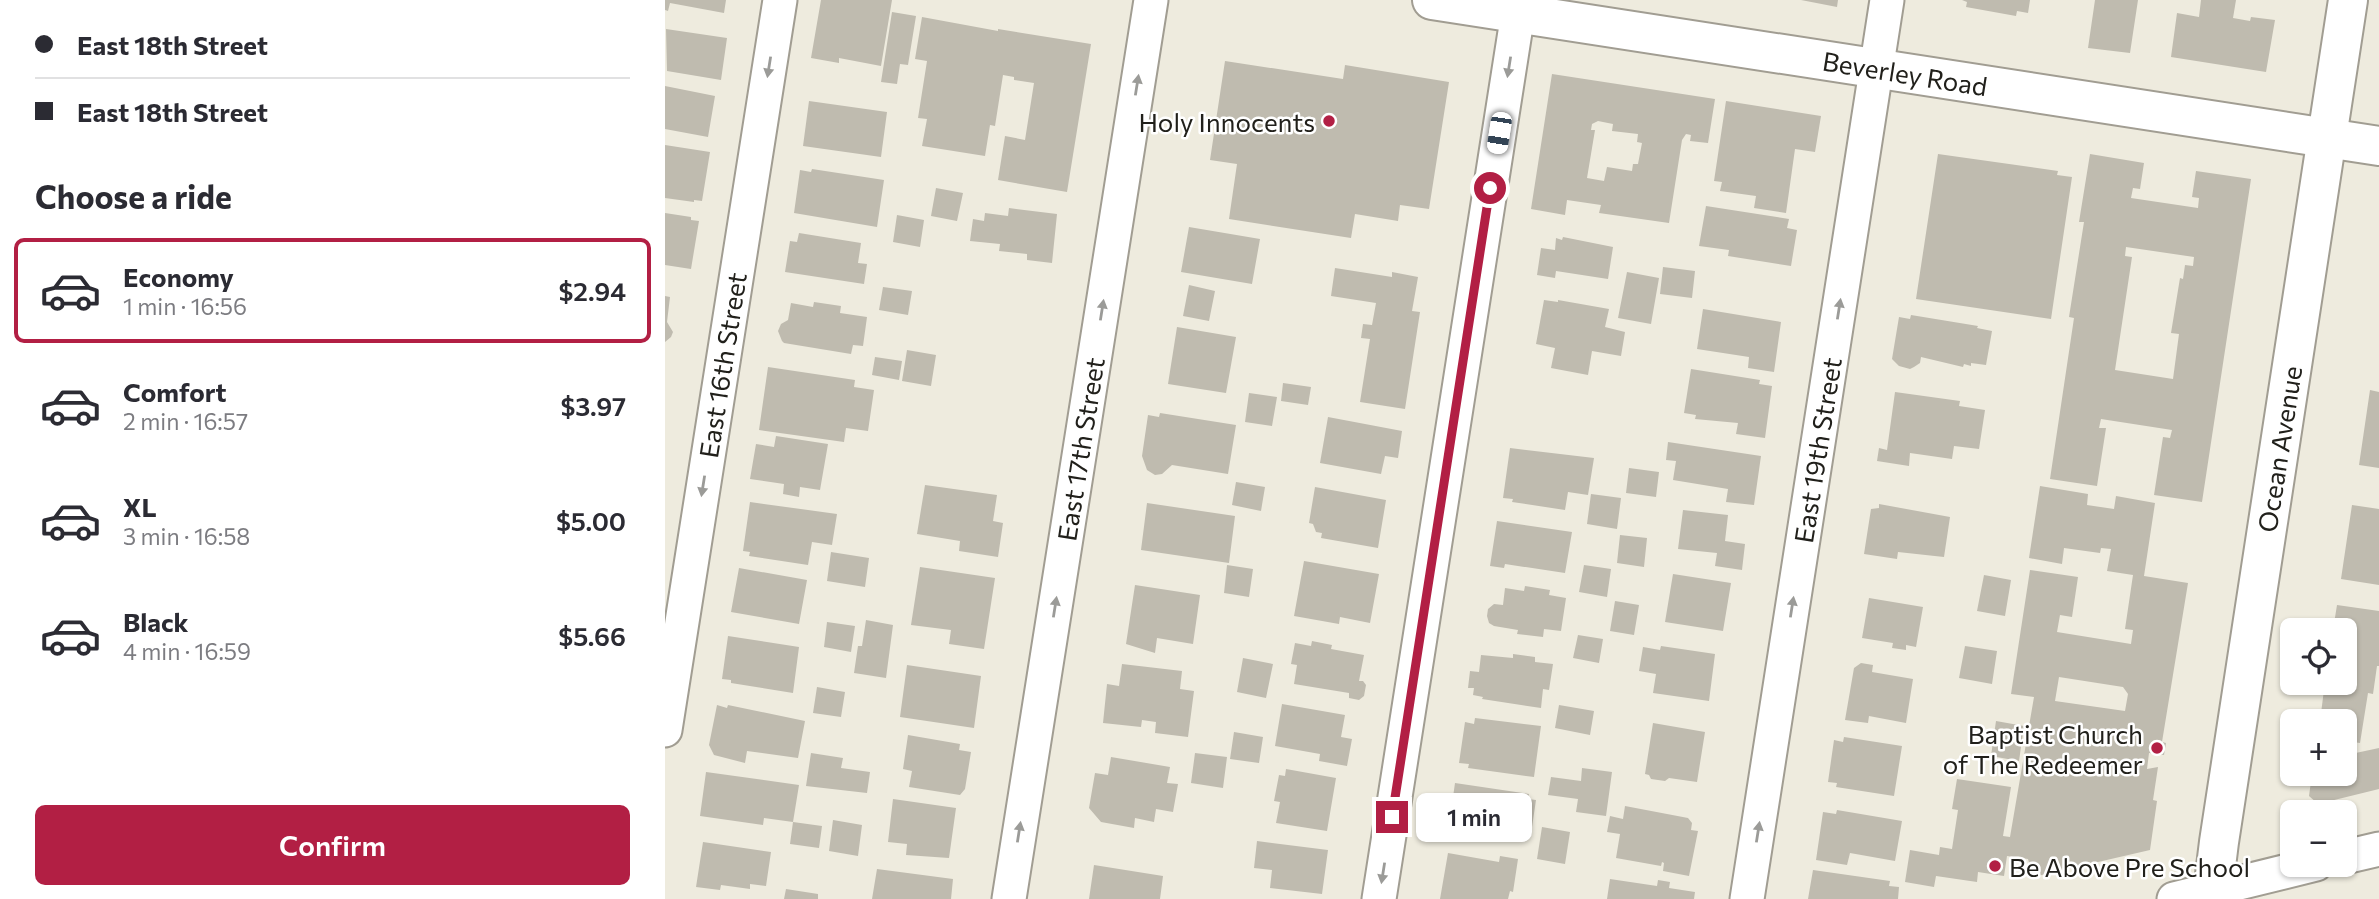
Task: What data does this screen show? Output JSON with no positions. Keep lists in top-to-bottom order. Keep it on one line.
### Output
{"streets":{"street":["Beverley Road","East 16th Street","East 17th Street","Ocean Avenue","East 19th Street"]},"crossings":[["Beverley Road","Ocean Avenue"],["Beverley Road","East 19th Street"]],"one_way":["East 16th Street","East 17th Street","East 19th Street"],"places":["Holy Innocents","Baptist Church of The Redeemer","Be Above Pre School"],"page":{"banner":["East 18th Street","East 18th Street"],"heading":"Choose a ride","list":[{"name":"Economy","note":"1 min · 16:56","value":"$2.94"},{"name":"Comfort","note":"2 min · 16:57","value":"$3.97"},{"name":"XL","note":"3 min · 16:58","value":"$5.00"},{"name":"Black","note":"4 min · 16:59","value":"$5.66"}],"map_buttons":["+","−"],"buttons":"Confirm","bubble":"1 min"}}
